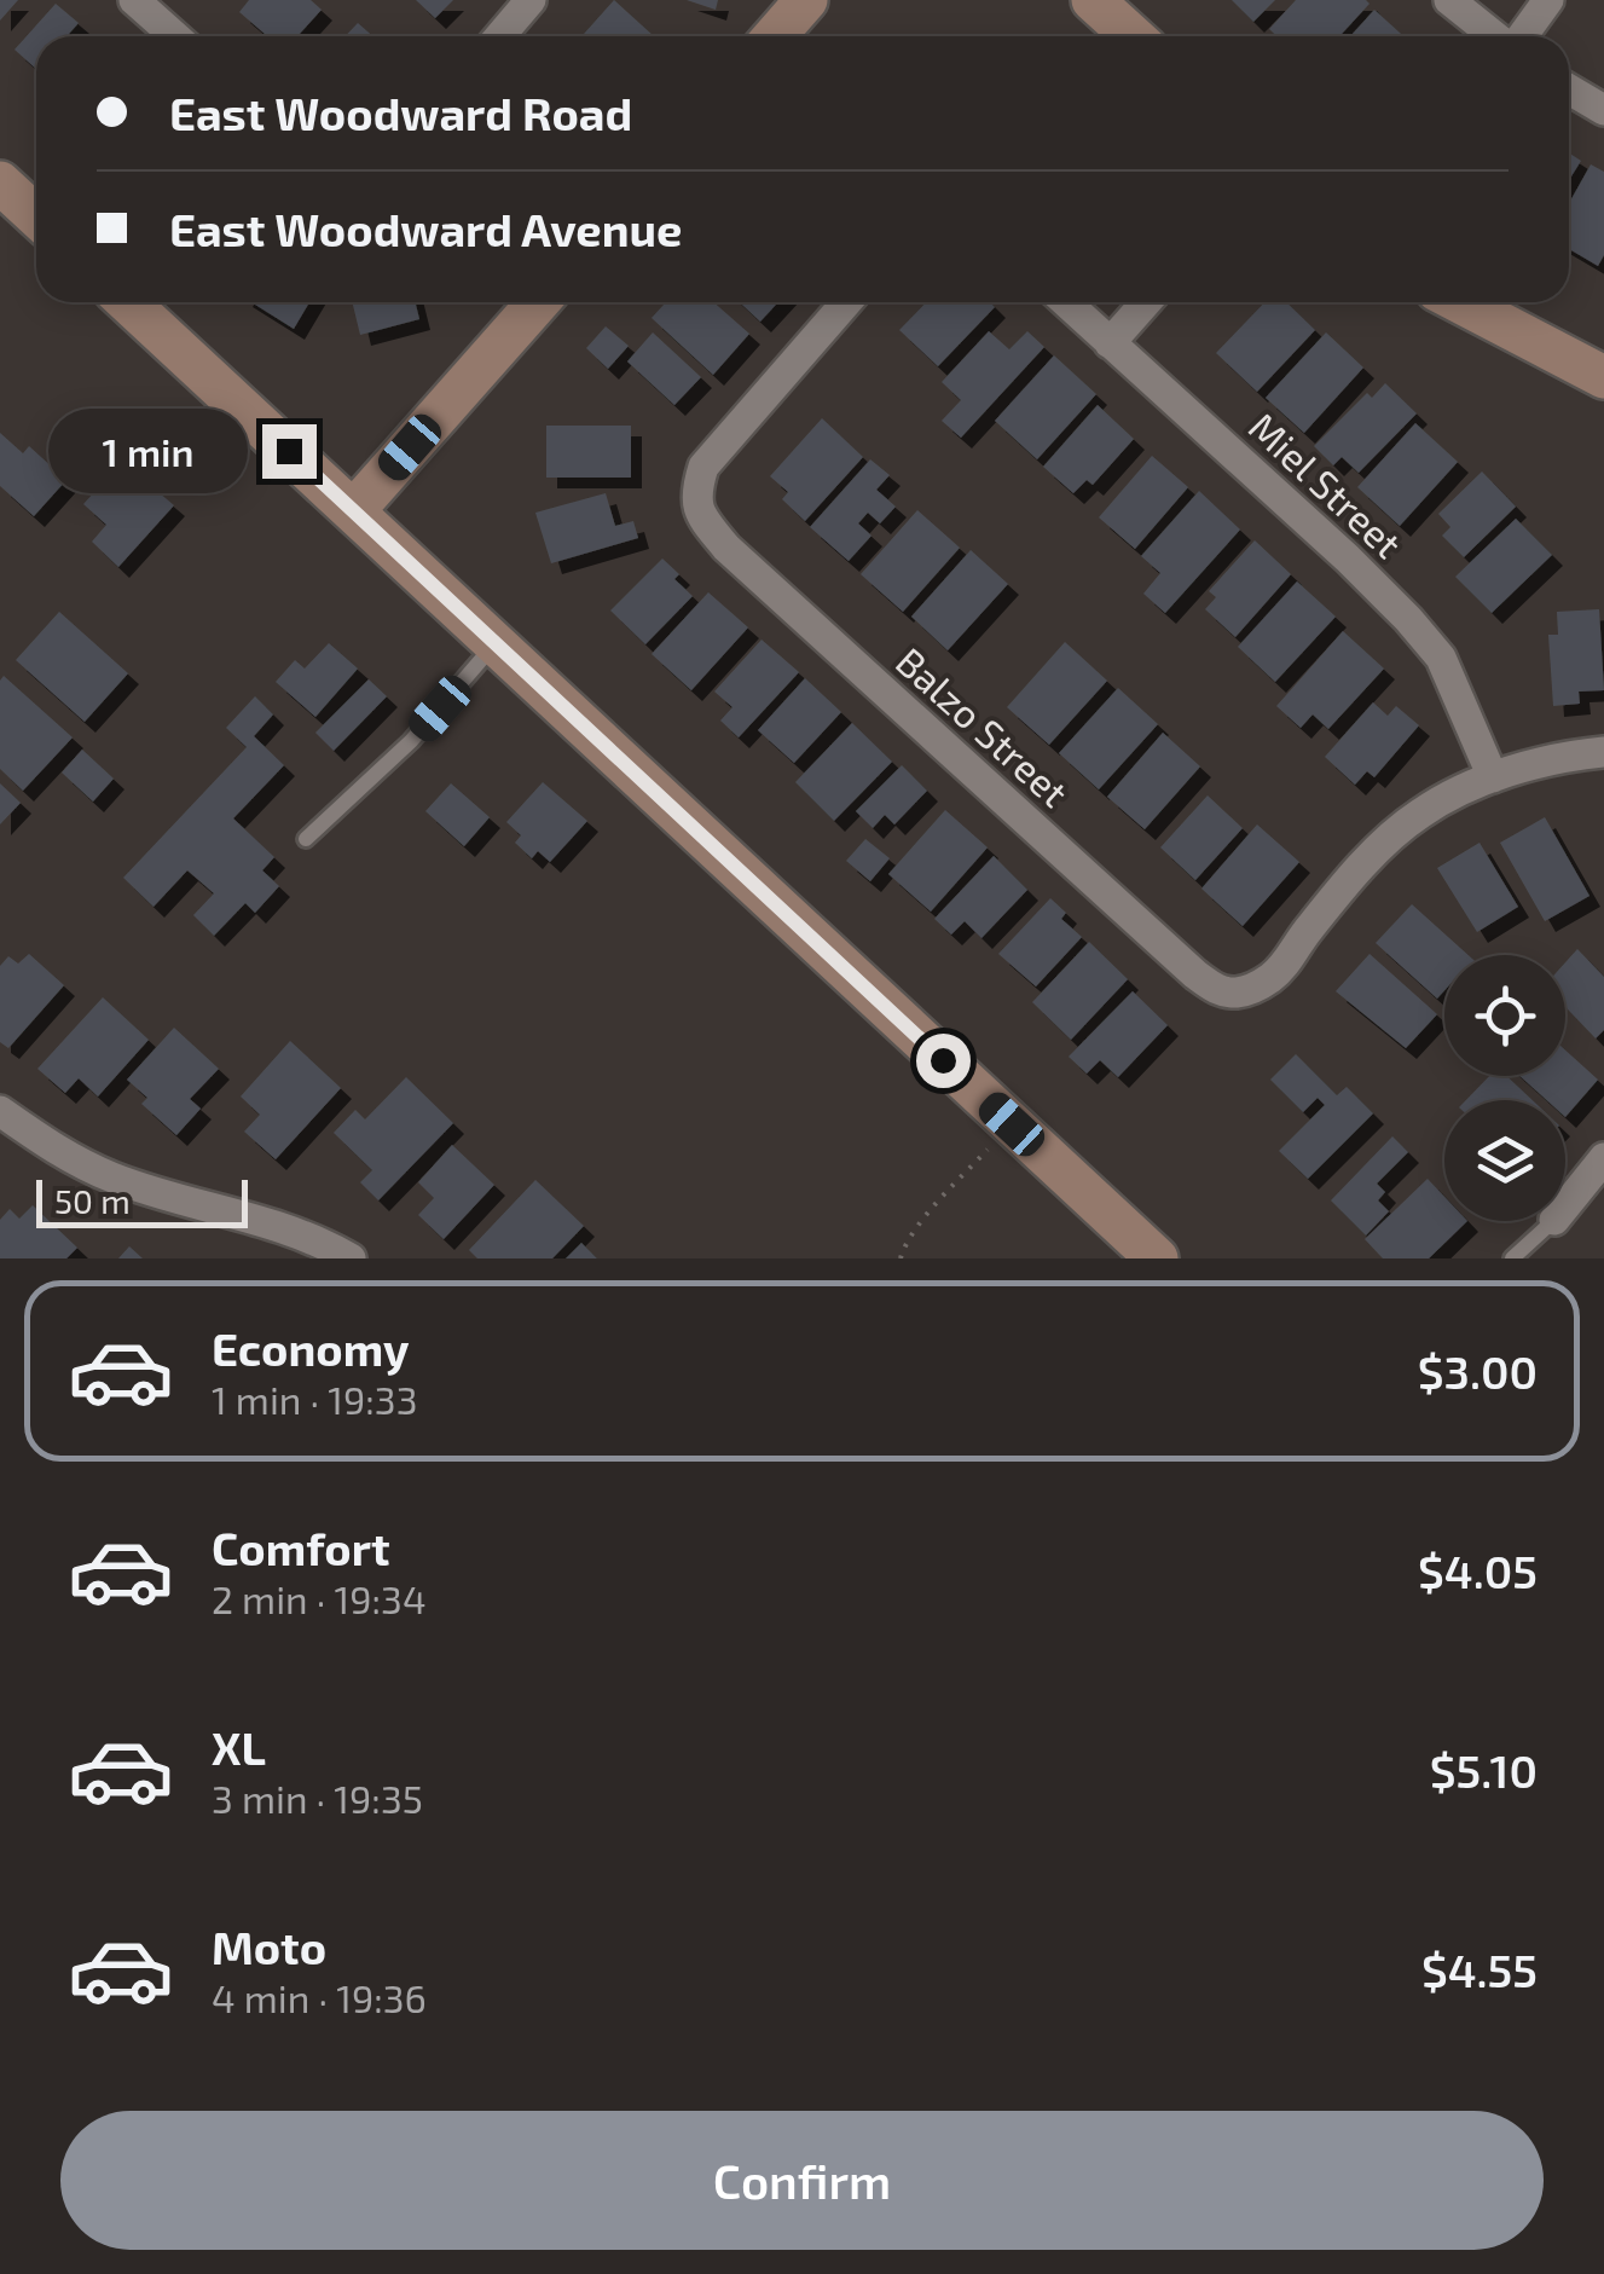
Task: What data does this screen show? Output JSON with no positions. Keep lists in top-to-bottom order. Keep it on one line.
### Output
{"streets":{"street":["Miel Street","Balzo Street"]},"crossings":[["Miel Street","Balzo Street"]],"scale_bar":"50 m","page":{"banner":["East Woodward Road","East Woodward Avenue"],"bubble":"1 min","scale":"50 m","list":[{"name":"Economy","note":"1 min · 19:33","value":"$3.00"},{"name":"Comfort","note":"2 min · 19:34","value":"$4.05"},{"name":"XL","note":"3 min · 19:35","value":"$5.10"},{"name":"Moto","note":"4 min · 19:36","value":"$4.55"}],"buttons":"Confirm"}}
